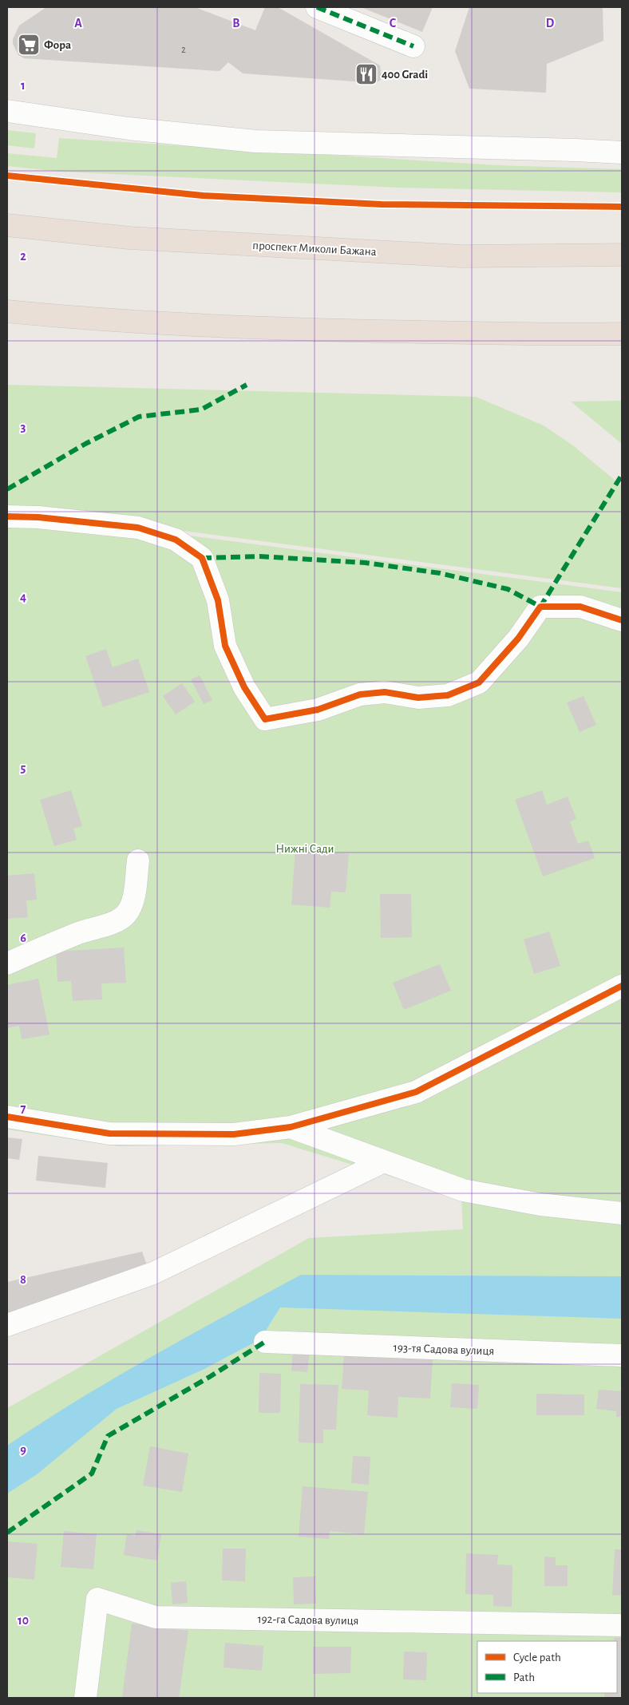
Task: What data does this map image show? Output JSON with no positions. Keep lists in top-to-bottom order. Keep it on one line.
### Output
{"streets":{"highway":["проспект Миколи Бажана"],"street":["193-тя Садова вулиця","192-га Садова вулиця"]},"parks":["Нижні Сади"],"places":{"supermarket":["Фора"],"restaurant":["400 Gradi"]},"house_numbers":["2"],"legend":["Cycle path","Path"],"grid":{"columns":["A","B","C","D"],"rows":["1","2","3","4","5","6","7","8","9","10"]}}
